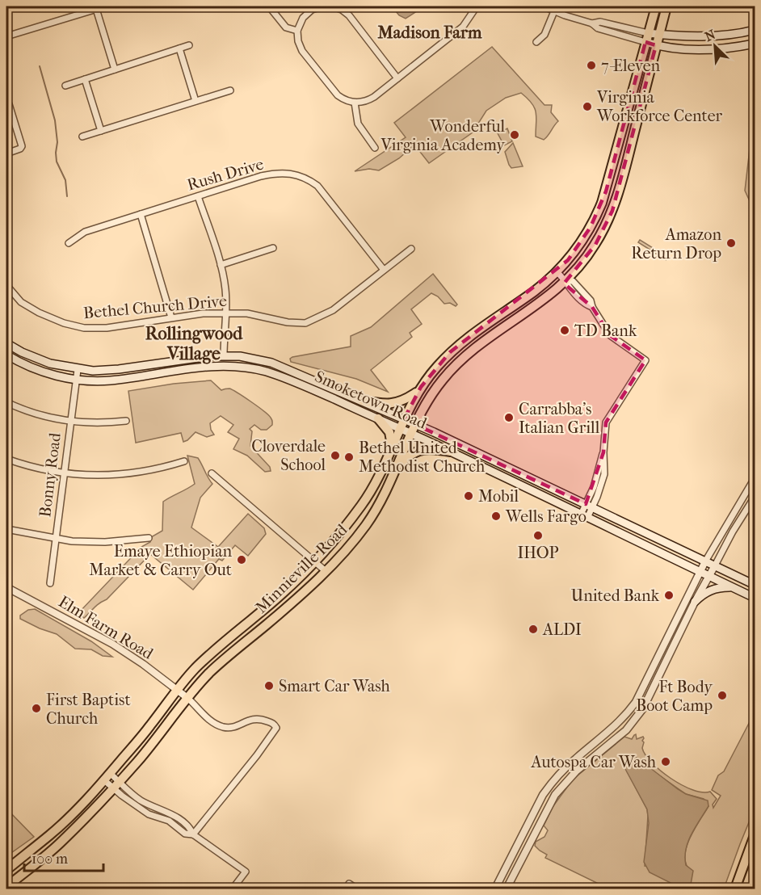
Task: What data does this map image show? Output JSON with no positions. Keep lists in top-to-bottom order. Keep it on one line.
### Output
{"streets":{"main road":["Smoketown Road","Minnieville Road"],"street":["Rush Drive","Bethel Church Drive","Bonny Road","Elm Farm Road"]},"crossings":[["Rush Drive","Bethel Church Drive"],["Smoketown Road","Bonny Road"],["Smoketown Road","Minnieville Road"],["Minnieville Road","Elm Farm Road"]],"districts":["Madison Farm","Rollingwood Village"],"places":["7-Eleven","Virginia Workforce Center","Wonderful Virginia Academy","Amazon Return Drop","TD Bank","Carrabba's Italian Grill","Cloverdale School","Bethel United Methodist Church","Mobil","Wells Fargo","IHOP","Emaye Ethiopian Market & Carry Out","United Bank","ALDI","Smart Car Wash","Ft Body Boot Camp","First Baptist Church","Autospa Car Wash"],"scale_bar":"100 m","north":"top left"}
